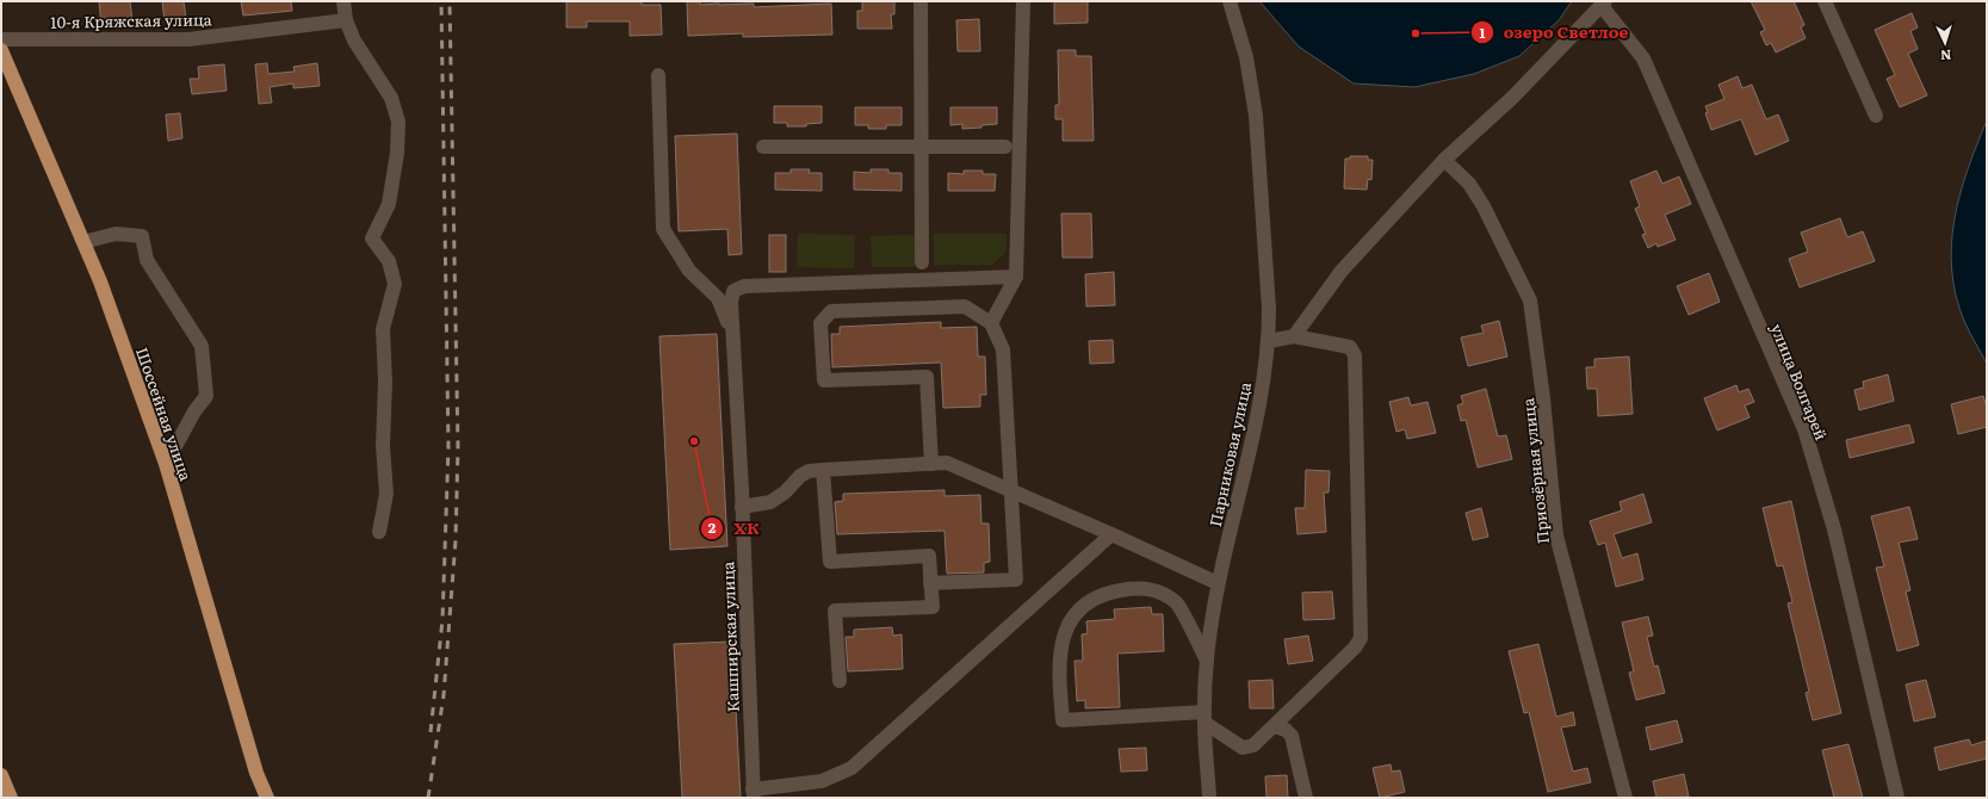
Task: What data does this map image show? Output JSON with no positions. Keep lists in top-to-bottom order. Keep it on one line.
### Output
{"streets":{"main road":["Шоссейная улица"],"street":["10-я Кряжская улица","улица Волгарей","Парниковая улица","Приозёрная улица","Кашпирская улица"]},"places":["озеро Светлое","ХК"],"north":"bottom"}
